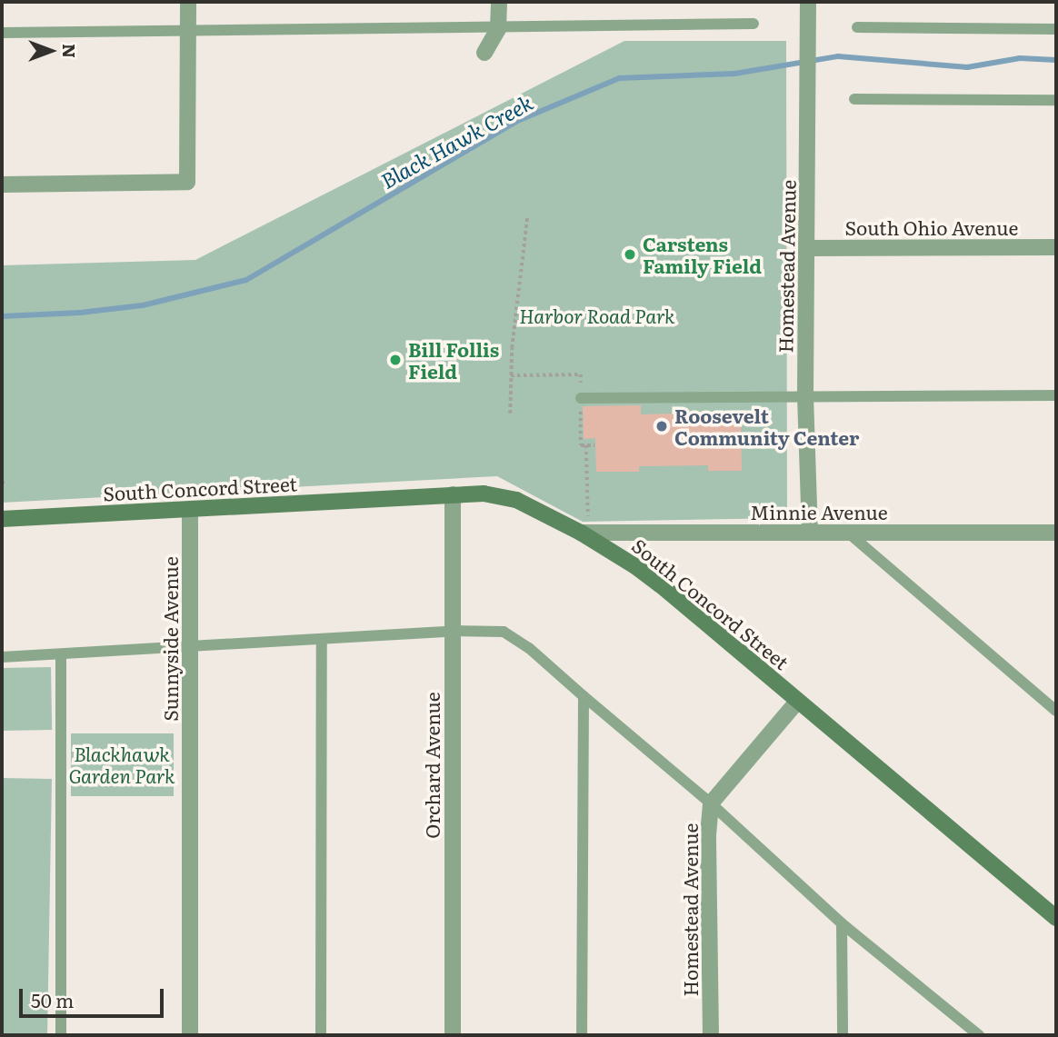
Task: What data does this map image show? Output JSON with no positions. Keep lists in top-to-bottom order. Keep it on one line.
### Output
{"streets":{"street":["South Ohio Avenue","Homestead Avenue","South Concord Street","Minnie Avenue","Sunnyside Avenue","Orchard Avenue"]},"crossings":[["South Ohio Avenue","Homestead Avenue"],["Homestead Avenue","South Concord Street"],["Homestead Avenue","Minnie Avenue"],["South Concord Street","Minnie Avenue"],["South Concord Street","Sunnyside Avenue"],["South Concord Street","Orchard Avenue"]],"water":["Black Hawk Creek"],"parks":["Harbor Road Park","Blackhawk Garden Park"],"places":["Carstens Family Field","Bill Follis Field","Roosevelt Community Center"],"scale_bar":"50 m","north":"right"}
